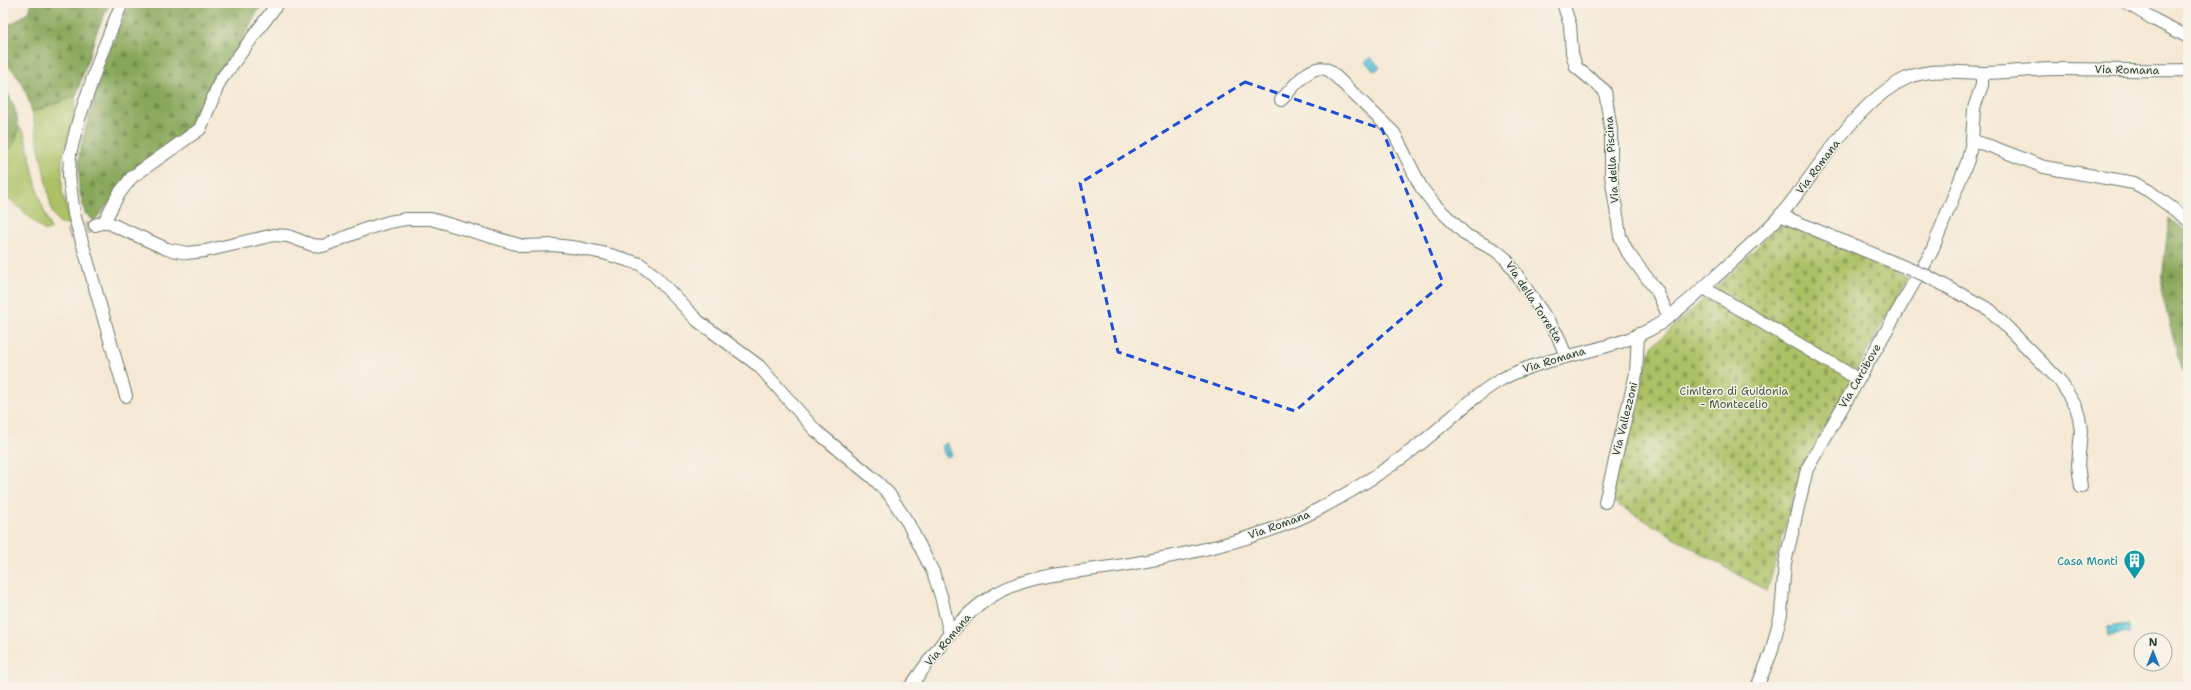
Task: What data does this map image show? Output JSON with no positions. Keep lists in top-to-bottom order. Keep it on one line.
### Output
{"streets":{"street":["Via Romana","Via della Piscina","Via della Torretta","Via Carcibove","Via Vallezzoni"]},"crossings":[["Via Romana","Via della Piscina"],["Via Romana","Via della Torretta"],["Via Romana","Via Carcibove"],["Via Romana","Via Vallezzoni"]],"parks":["Cimitero di Guidonia - Montecelio"],"places":{"building":["Casa Monti"]},"north":"top"}
